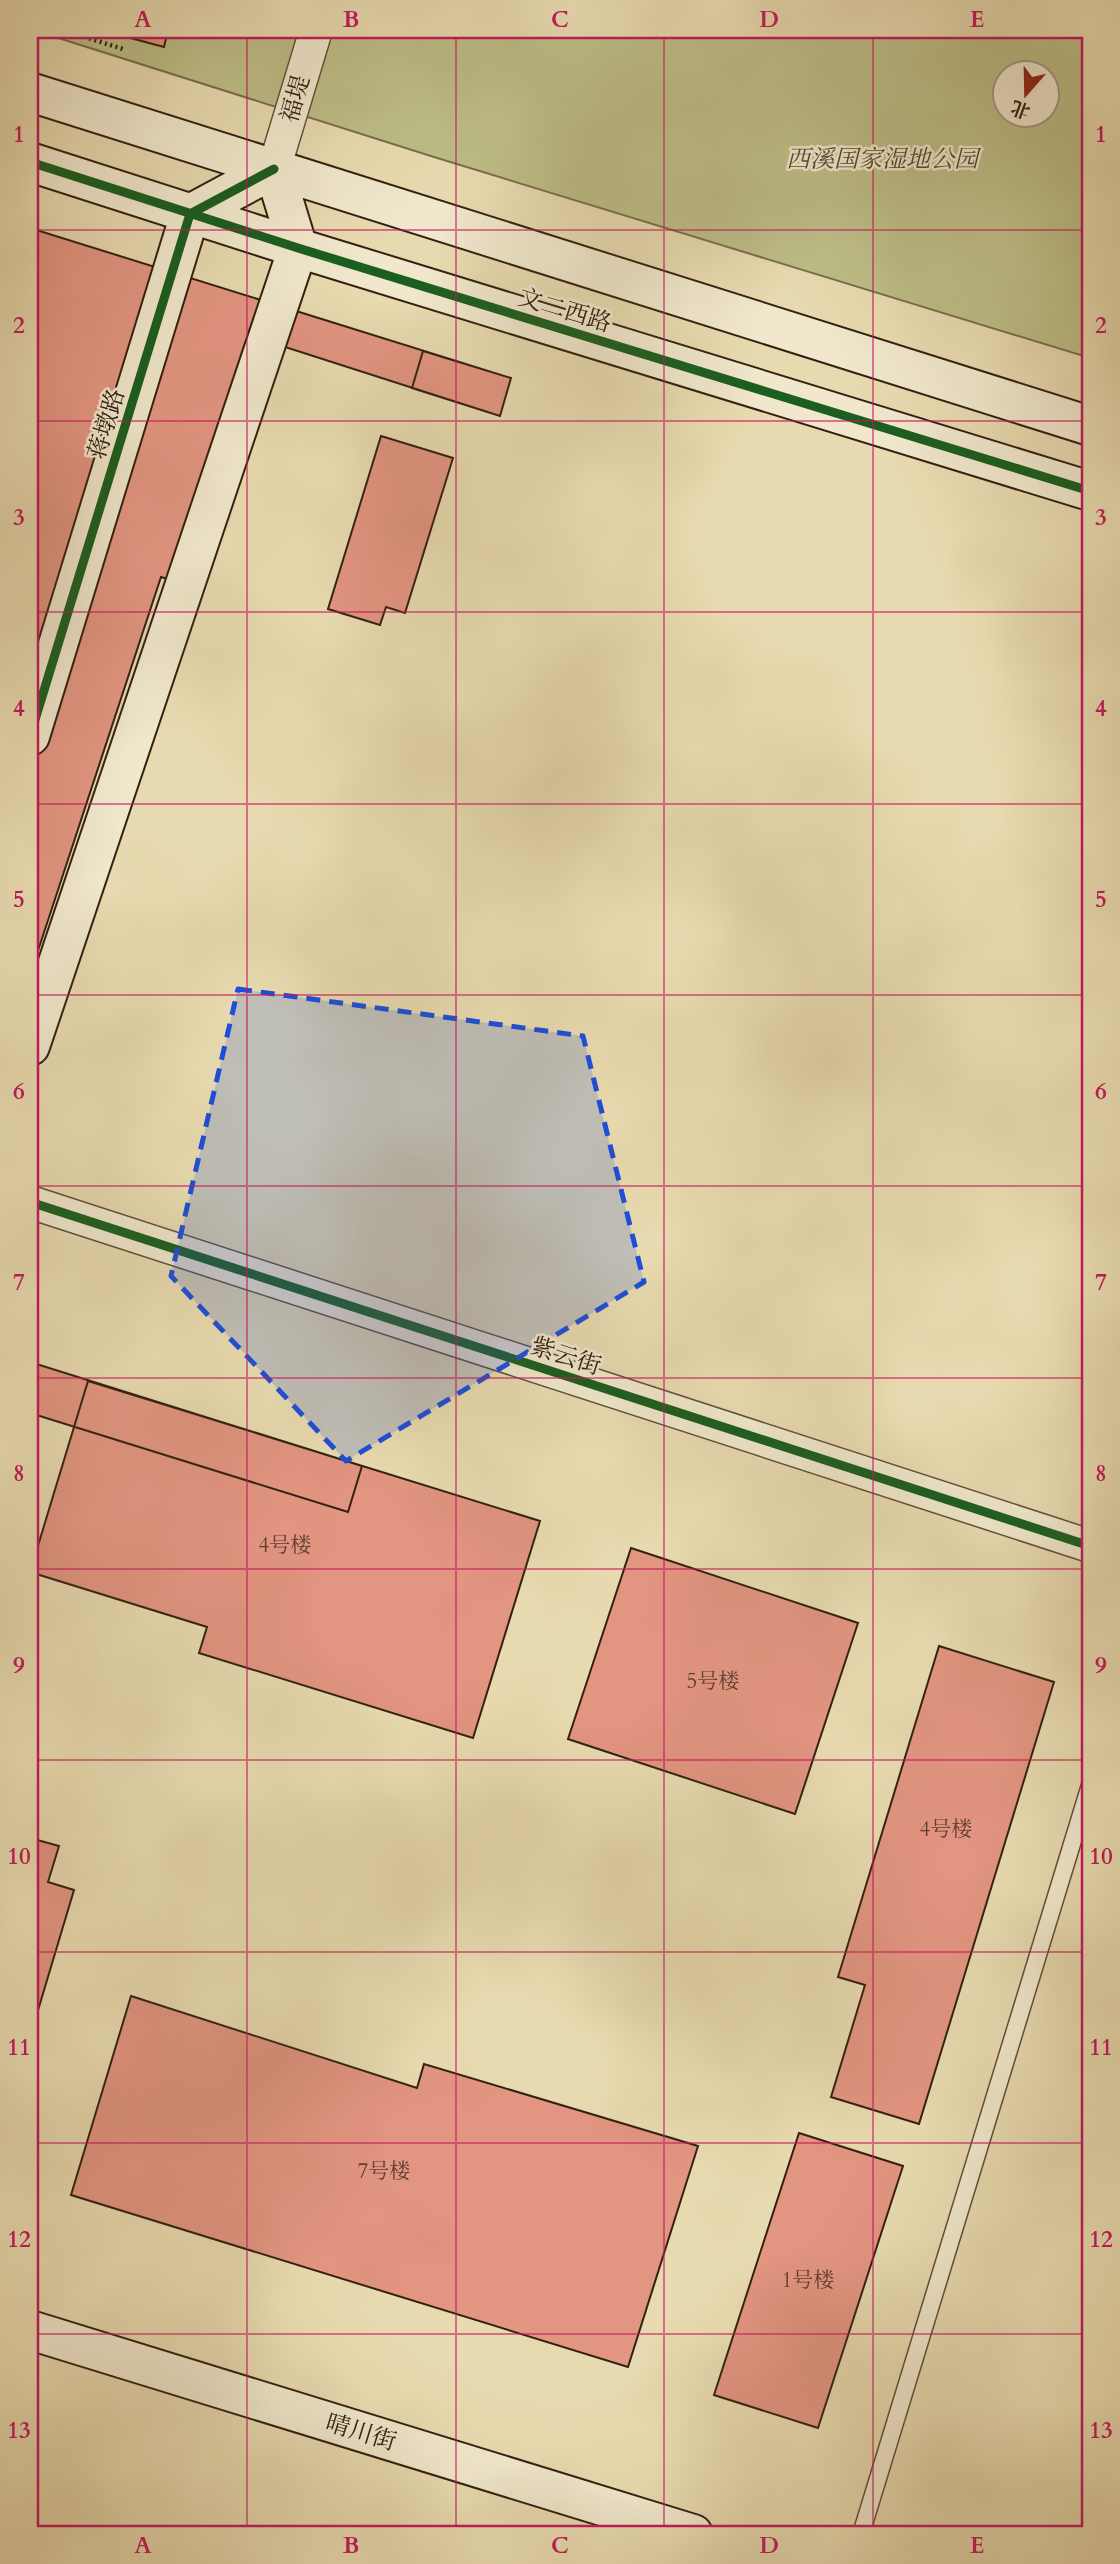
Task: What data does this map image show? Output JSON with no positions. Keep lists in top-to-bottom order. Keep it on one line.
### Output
{"streets":{"main road":["文二西路","蒋墩路","晴川街"],"street":["福堤","紫云街"]},"crossings":[["福堤","文二西路"],["文二西路","蒋墩路"]],"parks":["西溪国家湿地公园"],"house_numbers":["4号楼","5号楼","4号楼","7号楼","1号楼"],"north":"bottom","grid":{"columns":["A","B","C","D","E"],"rows":["1","2","3","4","5","6","7","8","9","10","11","12","13"]}}
